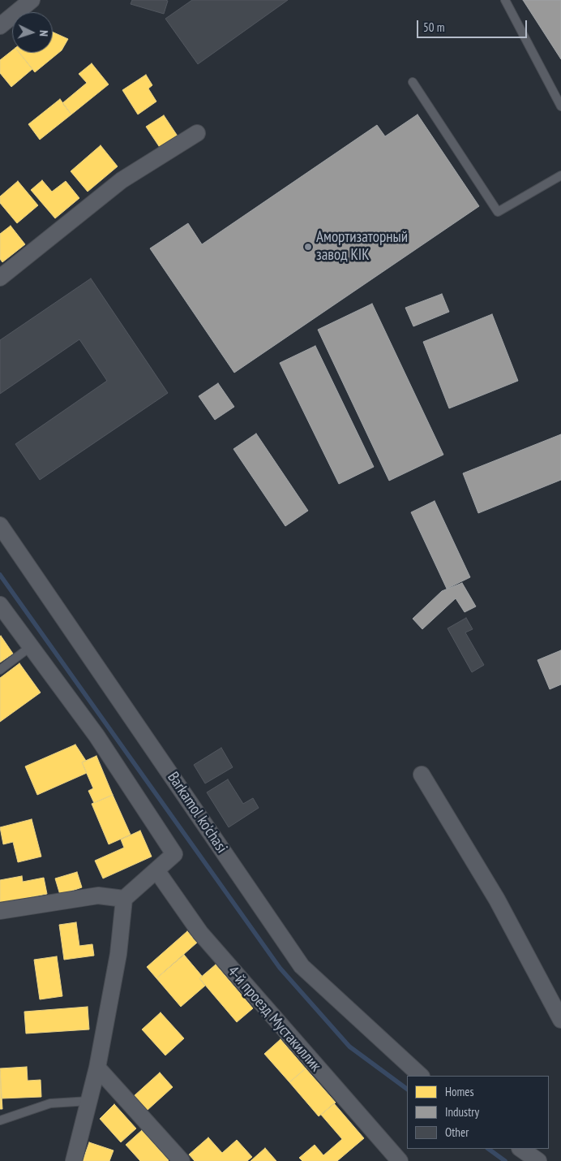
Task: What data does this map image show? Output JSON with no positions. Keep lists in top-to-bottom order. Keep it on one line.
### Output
{"streets":{"street":["Barkamol ko'chasi","4-й проезд Мустакиллик"]},"places":["Амортизаторный завод KIK"],"legend":["Homes","Industry","Other"],"scale_bar":"50 m","north":"right"}
